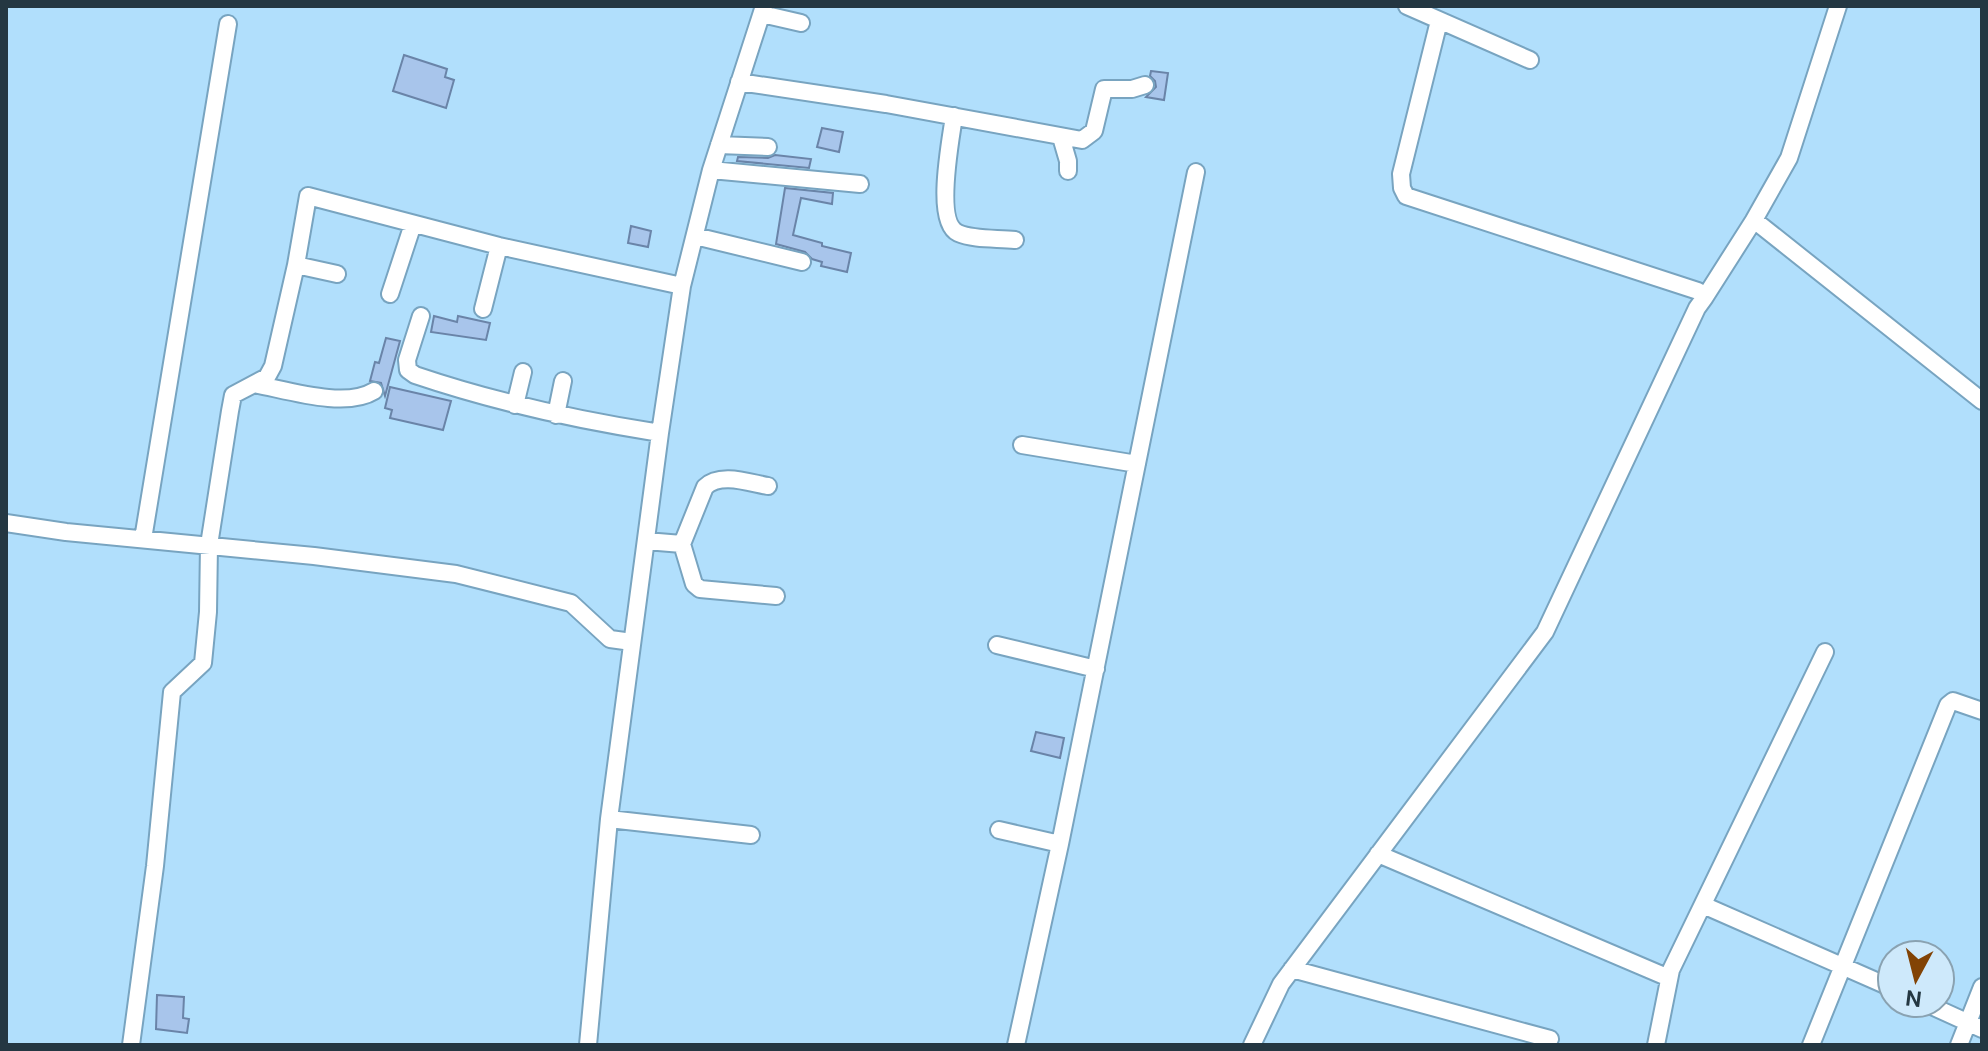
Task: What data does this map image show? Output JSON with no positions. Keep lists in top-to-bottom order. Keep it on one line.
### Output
{"north":"bottom"}
